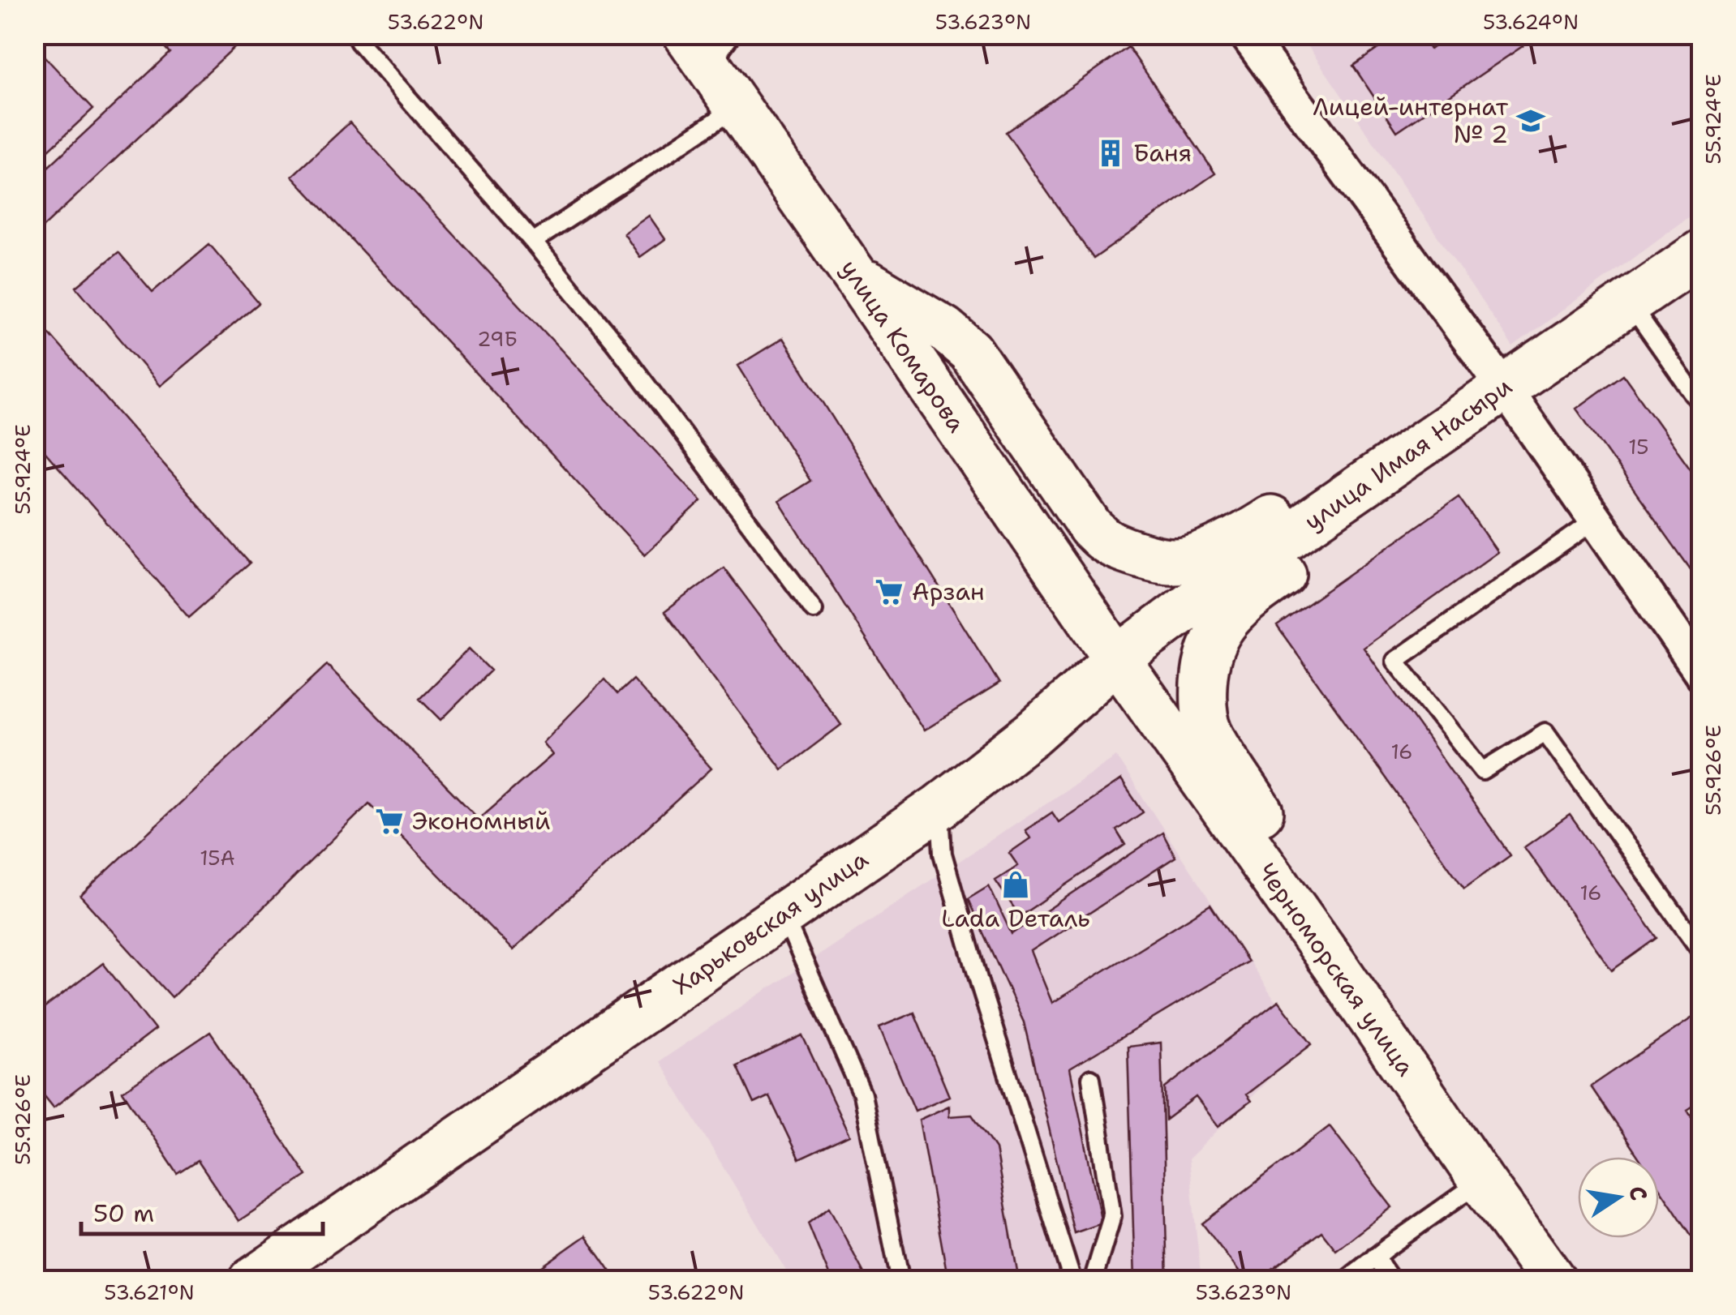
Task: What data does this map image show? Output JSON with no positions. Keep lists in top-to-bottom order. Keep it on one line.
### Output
{"streets":{"street":["улица Комарова","улица Имая Насыри","Харьковская улица","Черноморская улица"]},"crossings":[["улица Комарова","улица Имая Насыри"],["улица Комарова","Харьковская улица"],["улица Комарова","Черноморская улица"],["улица Имая Насыри","Харьковская улица"],["улица Имая Насыри","Черноморская улица"],["Харьковская улица","Черноморская улица"]],"places":{"school or university":["Лицей-интернат № 2"],"building":["Баня"],"supermarket":["Арзан","Экономный"],"shop":["Lada Dеталь"]},"house_numbers":["29Б","15","16","15А","16"],"scale_bar":"50 m","north":"right","coordinates":["53.622°N","53.623°N","53.624°N","55.924°E","55.926°E","53.621°N"]}
